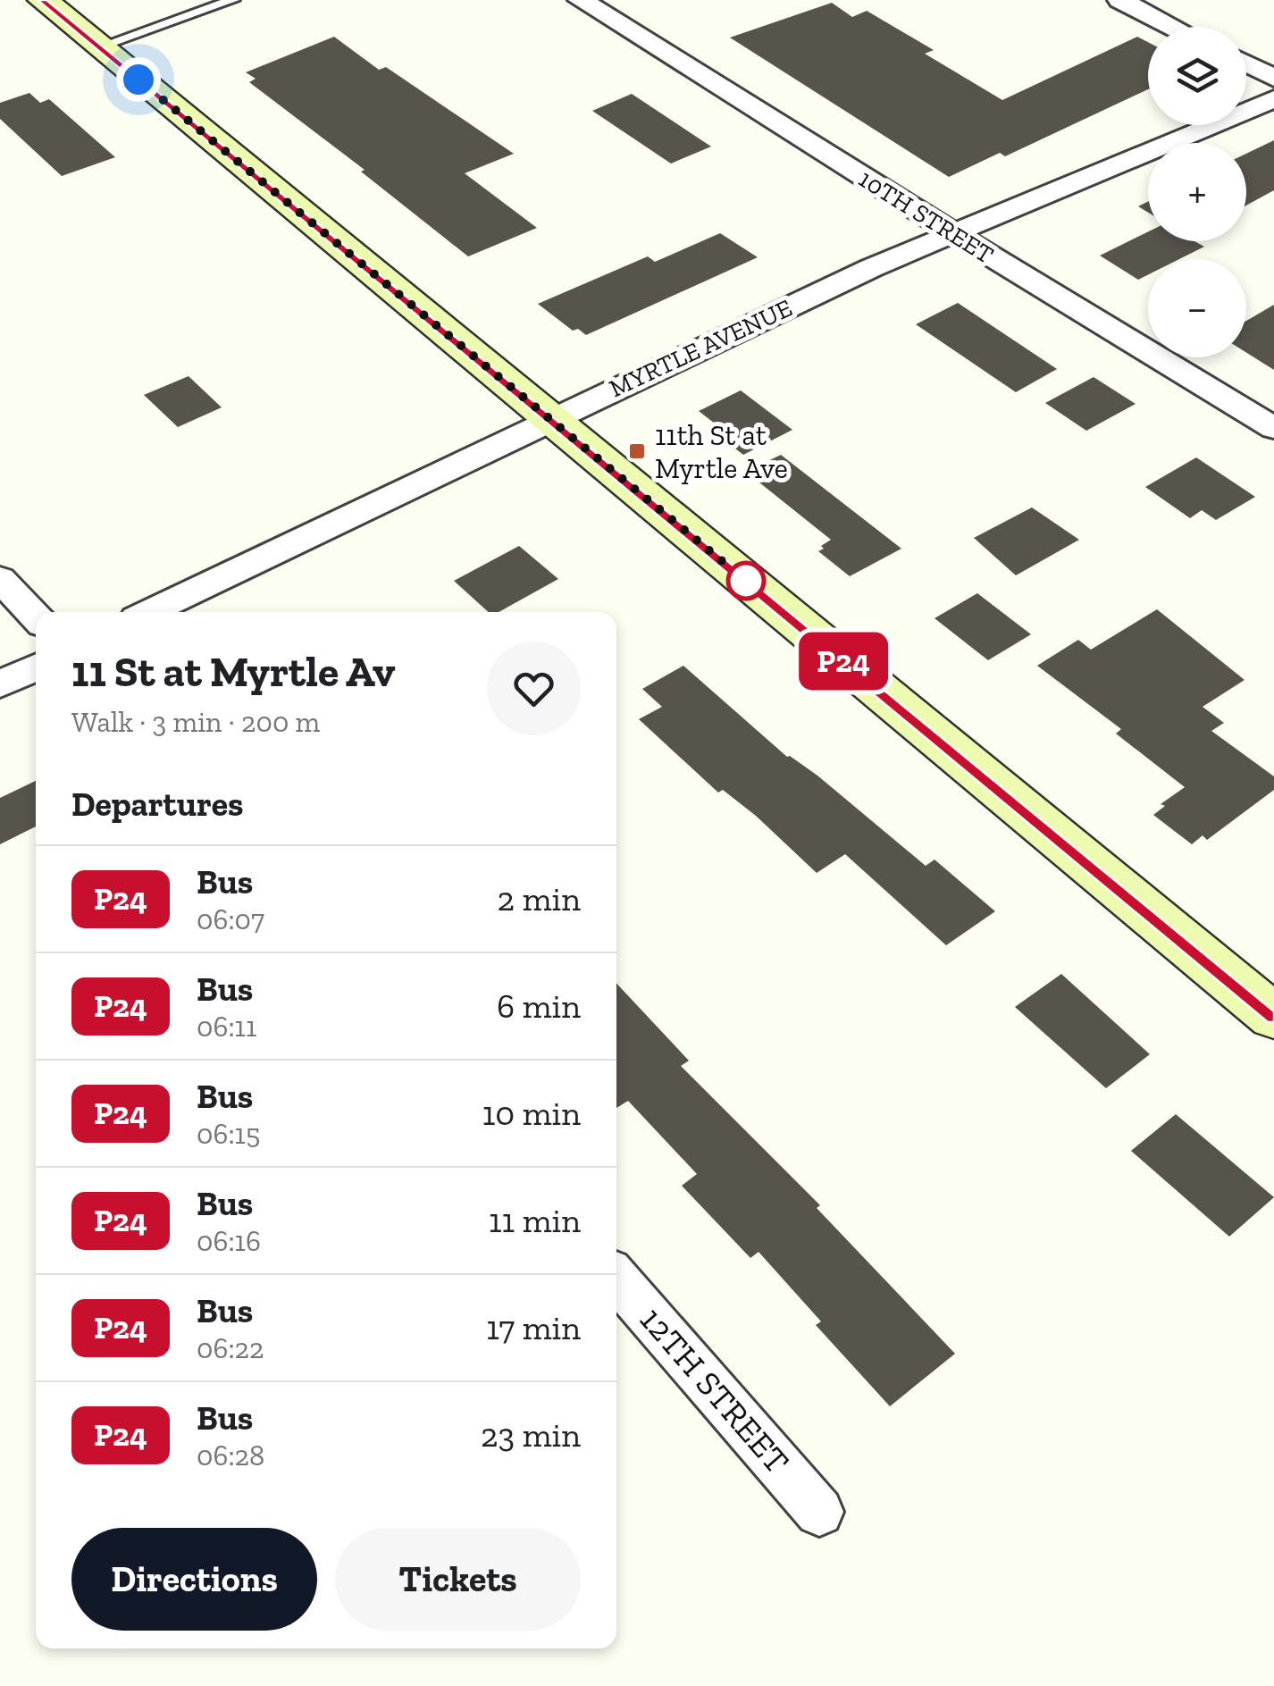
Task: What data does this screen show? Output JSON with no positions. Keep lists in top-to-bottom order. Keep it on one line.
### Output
{"streets":{"street":["10TH STREET","MYRTLE AVENUE","12TH STREET"]},"crossings":[["10TH STREET","MYRTLE AVENUE"]],"places":{"transit":["11th St at Myrtle Ave"]},"lines":["bus line P24"],"page":{"on_map":"P24","map_buttons":["+","−"],"heading":[["11 St at Myrtle Av","Walk · 3 min · 200 m"],"Departures"],"list":[{"mark":"P24","name":"Bus","note":"06:07","value":"2 min"},{"mark":"P24","name":"Bus","note":"06:11","value":"6 min"},{"mark":"P24","name":"Bus","note":"06:15","value":"10 min"},{"mark":"P24","name":"Bus","note":"06:16","value":"11 min"},{"mark":"P24","name":"Bus","note":"06:22","value":"17 min"},{"mark":"P24","name":"Bus","note":"06:28","value":"23 min"}],"buttons":["Directions","Tickets"]}}
